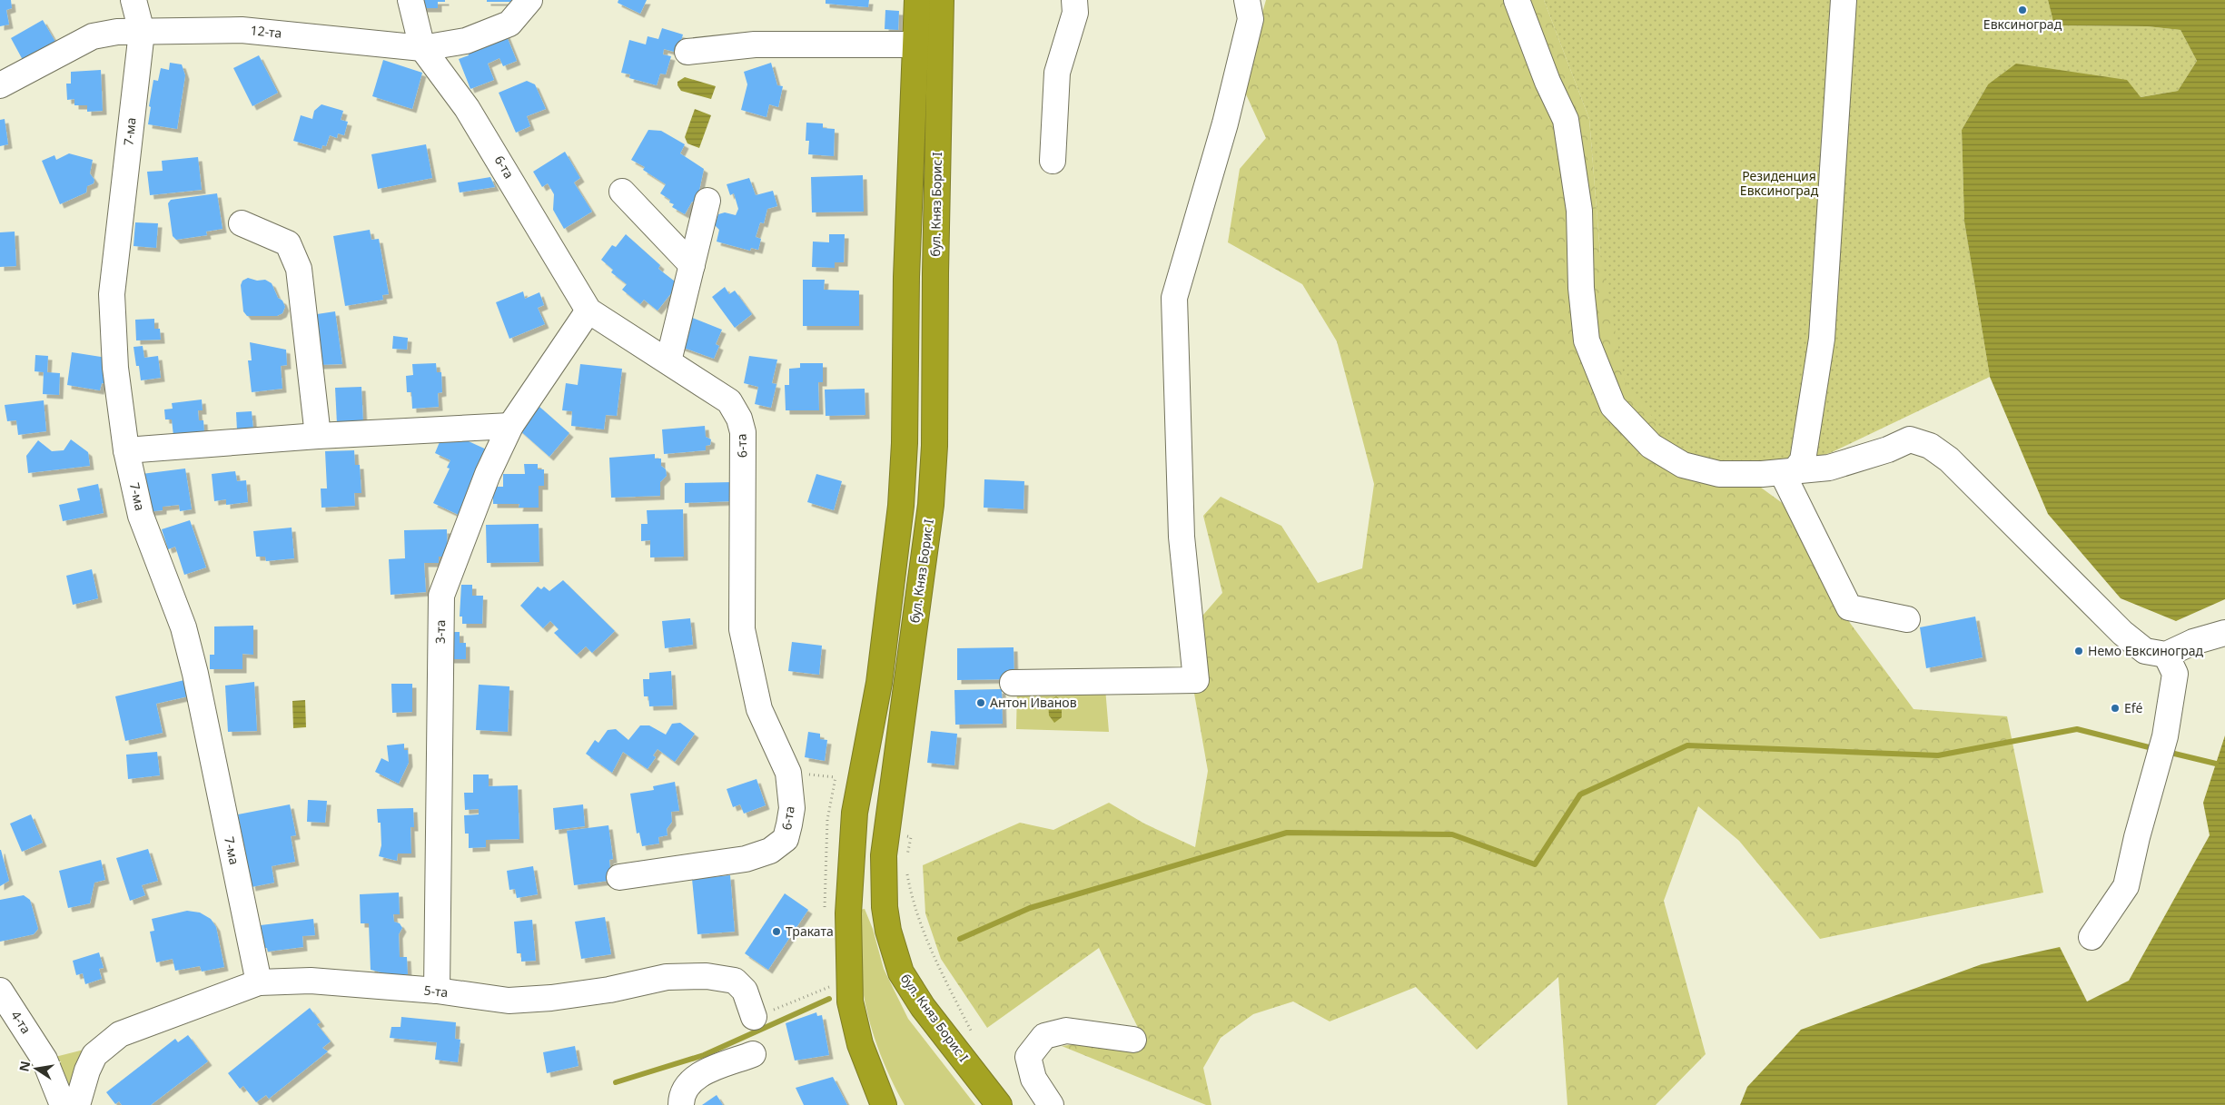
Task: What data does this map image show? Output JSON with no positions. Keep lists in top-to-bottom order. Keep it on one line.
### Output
{"streets":{"highway":["бул. Княз Борис I"],"street":["12-та","7-ма","6-та","3-та","5-та","4-та"]},"crossings":[["12-та","7-ма"],["12-та","6-та"],["7-ма","5-та"],["6-та","3-та"],["3-та","5-та"]],"parks":["Резиденция Евксиноград"],"places":["Евксиноград","Немо Евксиноград","Антон Иванов","Efé","Траката"],"north":"left"}
